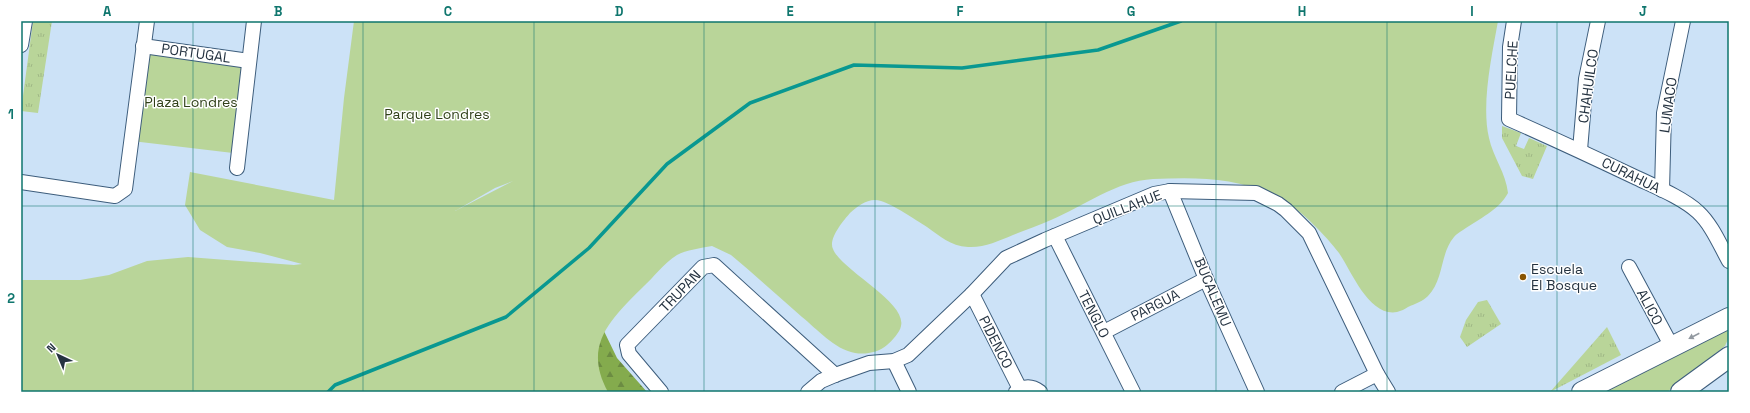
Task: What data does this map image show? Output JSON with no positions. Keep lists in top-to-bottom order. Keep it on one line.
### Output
{"streets":{"street":["PORTUGAL","PUELCHE","CHAHUILCO","LUMACO","CURAHUA","QUILLAHUE","TRUPAN","BUCALEMU","PARGUA","ALICO","TENGLO","PIDENCO"]},"crossings":[["PUELCHE","CURAHUA"],["CHAHUILCO","CURAHUA"],["LUMACO","CURAHUA"],["QUILLAHUE","TRUPAN"],["QUILLAHUE","BUCALEMU"],["QUILLAHUE","TENGLO"],["QUILLAHUE","PIDENCO"],["BUCALEMU","PARGUA"],["PARGUA","TENGLO"]],"parks":["Plaza Londres","Parque Londres"],"places":["Escuela El Bosque"],"north":"top left","grid":{"columns":["A","B","C","D","E","F","G","H","I","J"],"rows":["1","2"]}}
